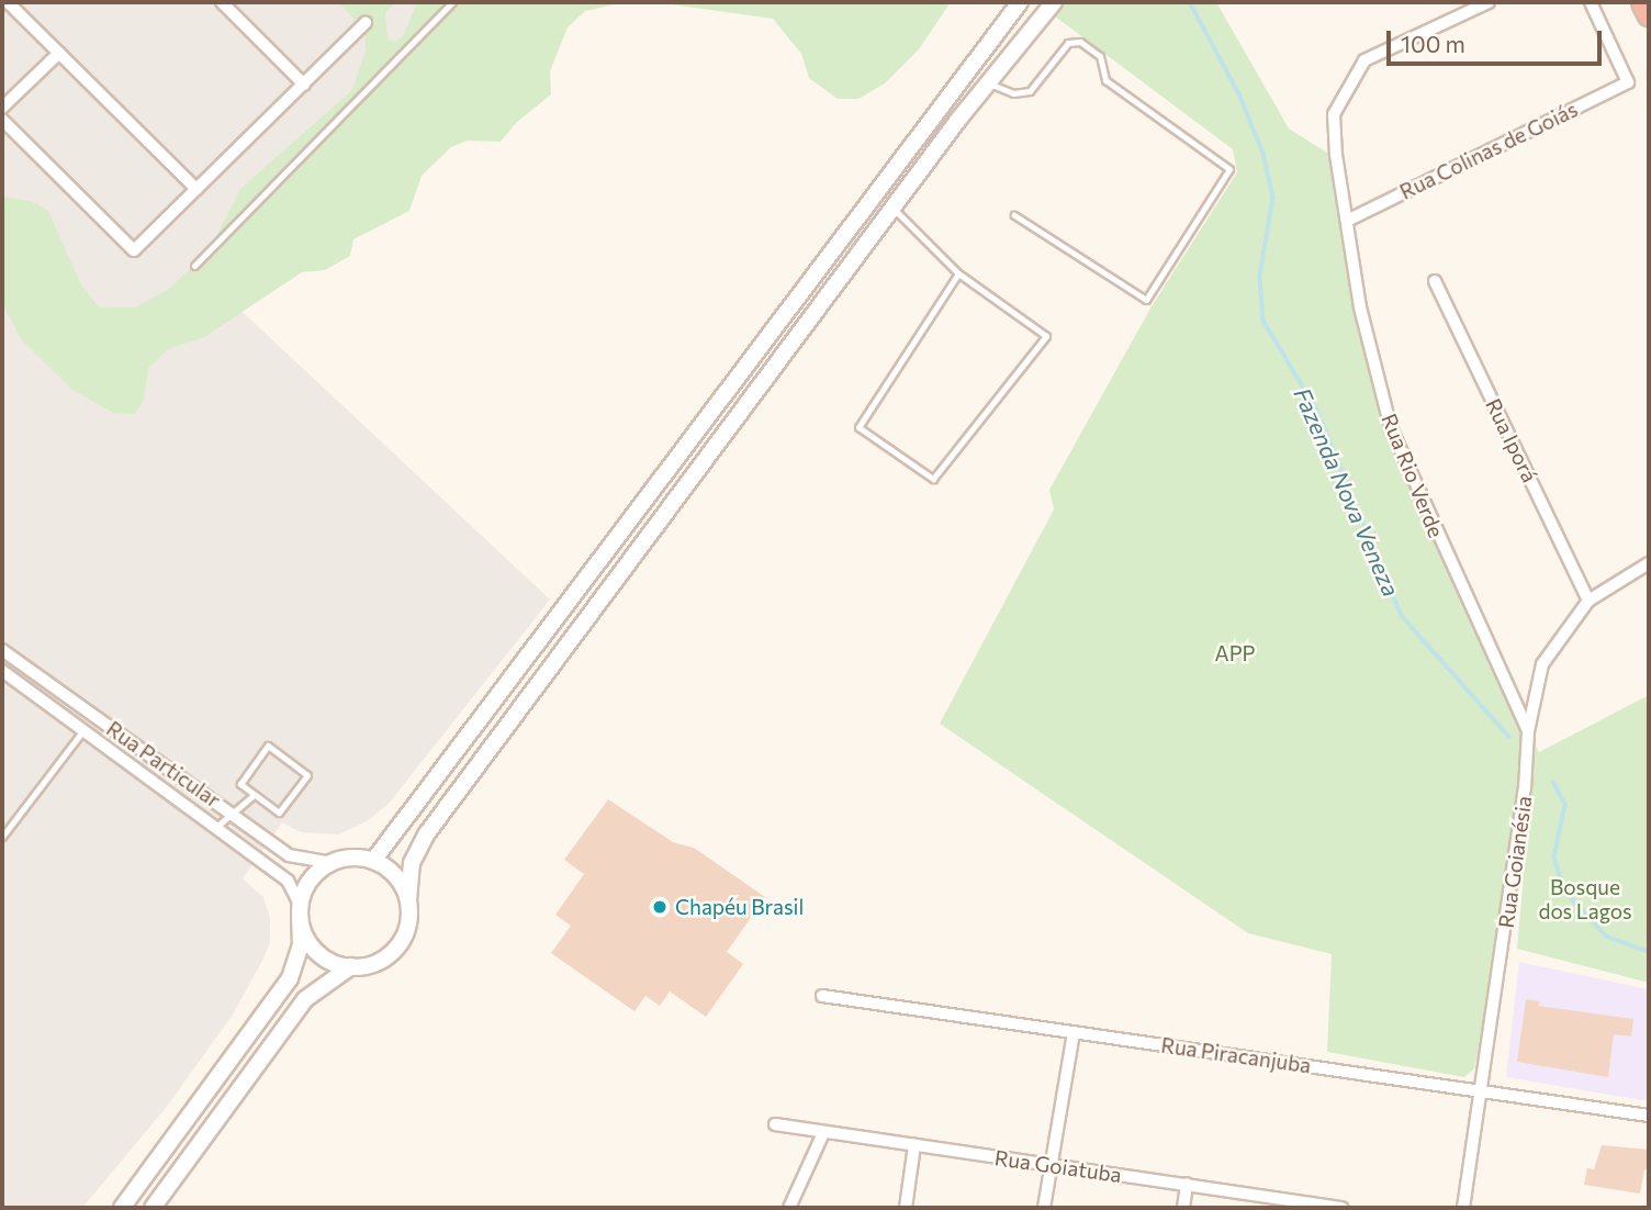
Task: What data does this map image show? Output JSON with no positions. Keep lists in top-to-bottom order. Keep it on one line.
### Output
{"streets":{"street":["Rua Colinas de Goiás","Rua Iporá","Rua Rio Verde","Rua Particular","Rua Goianésia","Rua Piracanjuba","Rua Goiatuba"]},"crossings":[["Rua Colinas de Goiás","Rua Rio Verde"],["Rua Iporá","Rua Goianésia"],["Rua Rio Verde","Rua Goianésia"],["Rua Goianésia","Rua Piracanjuba"]],"water":["Fazenda Nova Veneza"],"parks":["APP","Bosque dos Lagos"],"places":["Chapéu Brasil"],"scale_bar":"100 m"}
